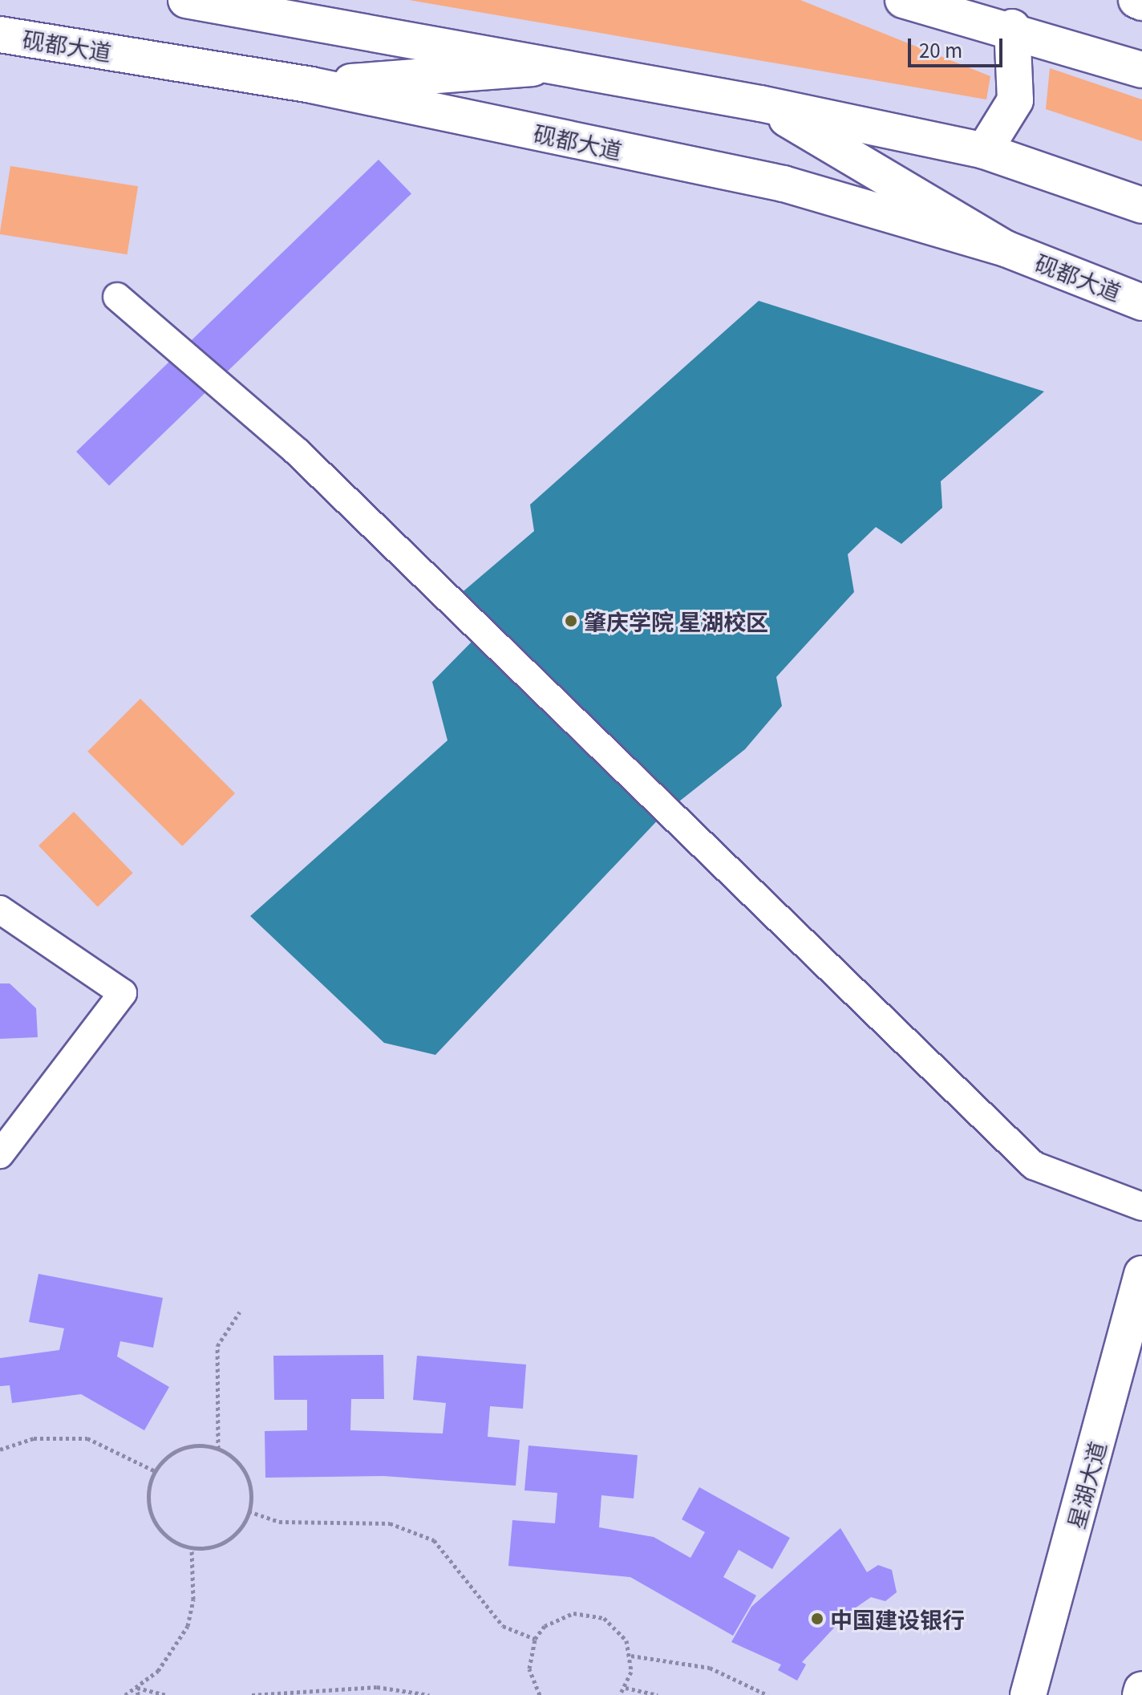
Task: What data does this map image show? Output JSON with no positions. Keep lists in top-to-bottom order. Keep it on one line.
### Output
{"streets":{"main road":["砚都大道","星湖大道"]},"places":["肇庆学院 星湖校区","中国建设银行"],"scale_bar":"20 m"}
